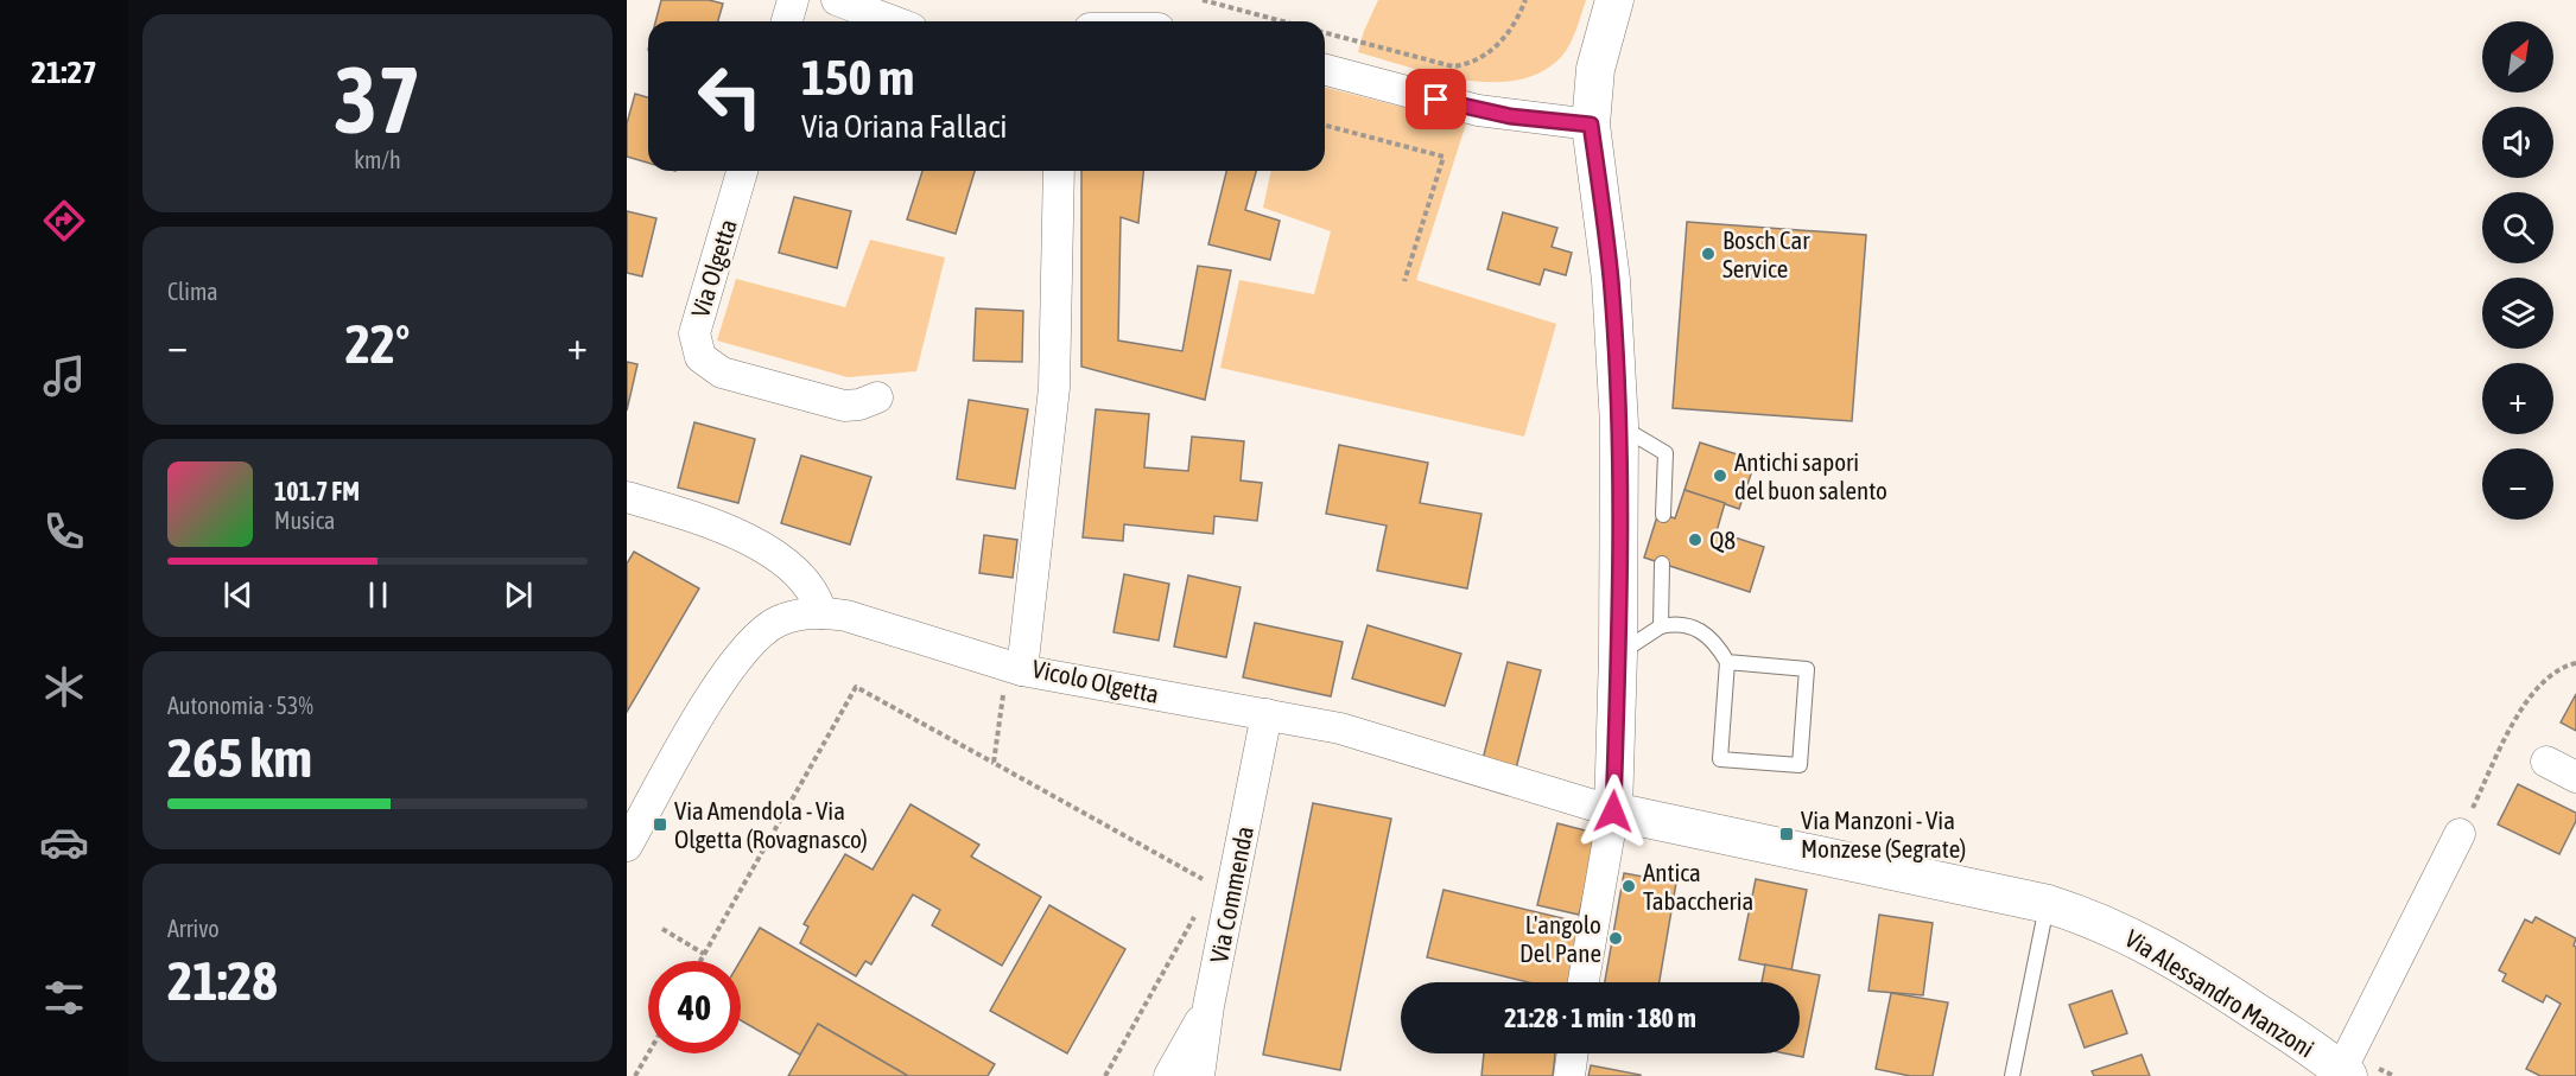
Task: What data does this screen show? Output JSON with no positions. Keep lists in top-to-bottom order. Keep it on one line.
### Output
{"streets":{"street":["Via Olgetta","Vicolo Olgetta","Via Commenda","Via Alessandro Manzoni"]},"crossings":[["Vicolo Olgetta","Via Commenda"],["Vicolo Olgetta","Via Alessandro Manzoni"]],"places":{"other":["Bosch Car Service","Antichi sapori del buon salento","Q8","Antica Tabaccheria","L'angolo Del Pane"],"transit":["Via Amendola - Via Olgetta (Rovagnasco)","Via Manzoni - Via Monzese (Segrate)"]},"north":"top right","page":{"tabs":"21:27","tile":[["37","km/h"],"Clima",["Autonomia · 53%","265 km"],["Arrivo","21:28"]],"map_buttons":["+","−"],"turn":["150 m","Via Oriana Fallaci"],"heat":["−","22°","+"],"song":["101.7 FM","Musica"],"limit":"40","trip":"21:28 · 1 min · 180 m"}}
